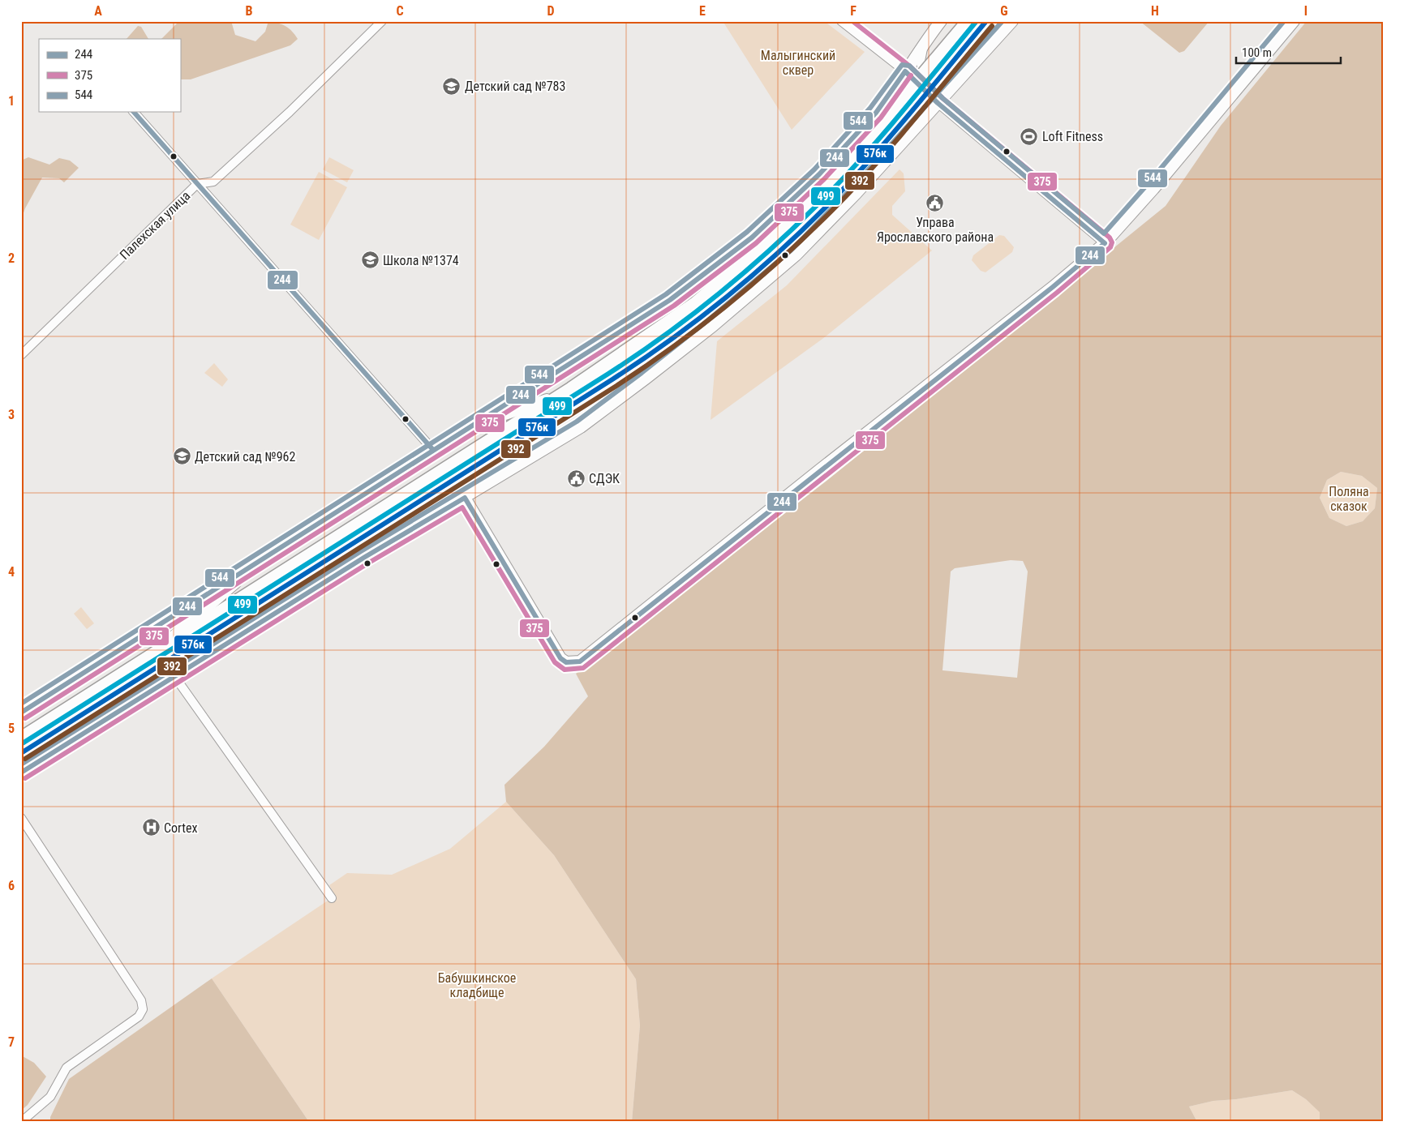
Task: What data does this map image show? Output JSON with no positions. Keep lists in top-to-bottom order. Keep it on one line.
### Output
{"streets":{"street":["Палехская улица"]},"parks":["Малыгинский сквер","Поляна сказок","Бабушкинское кладбище"],"places":{"school or university":["Детский сад №783","Школа №1374","Детский сад №962"],"sports":["Loft Fitness"],"public building":["Управа Ярославского района","СДЭК"],"hospital":["Cortex"]},"lines":["transit line 375","transit line 544","transit line 576к","transit line 499","transit line 392","transit line 244"],"legend":["244","375","544"],"scale_bar":"100 m","grid":{"columns":["A","B","C","D","E","F","G","H","I"],"rows":["1","2","3","4","5","6","7"]}}
